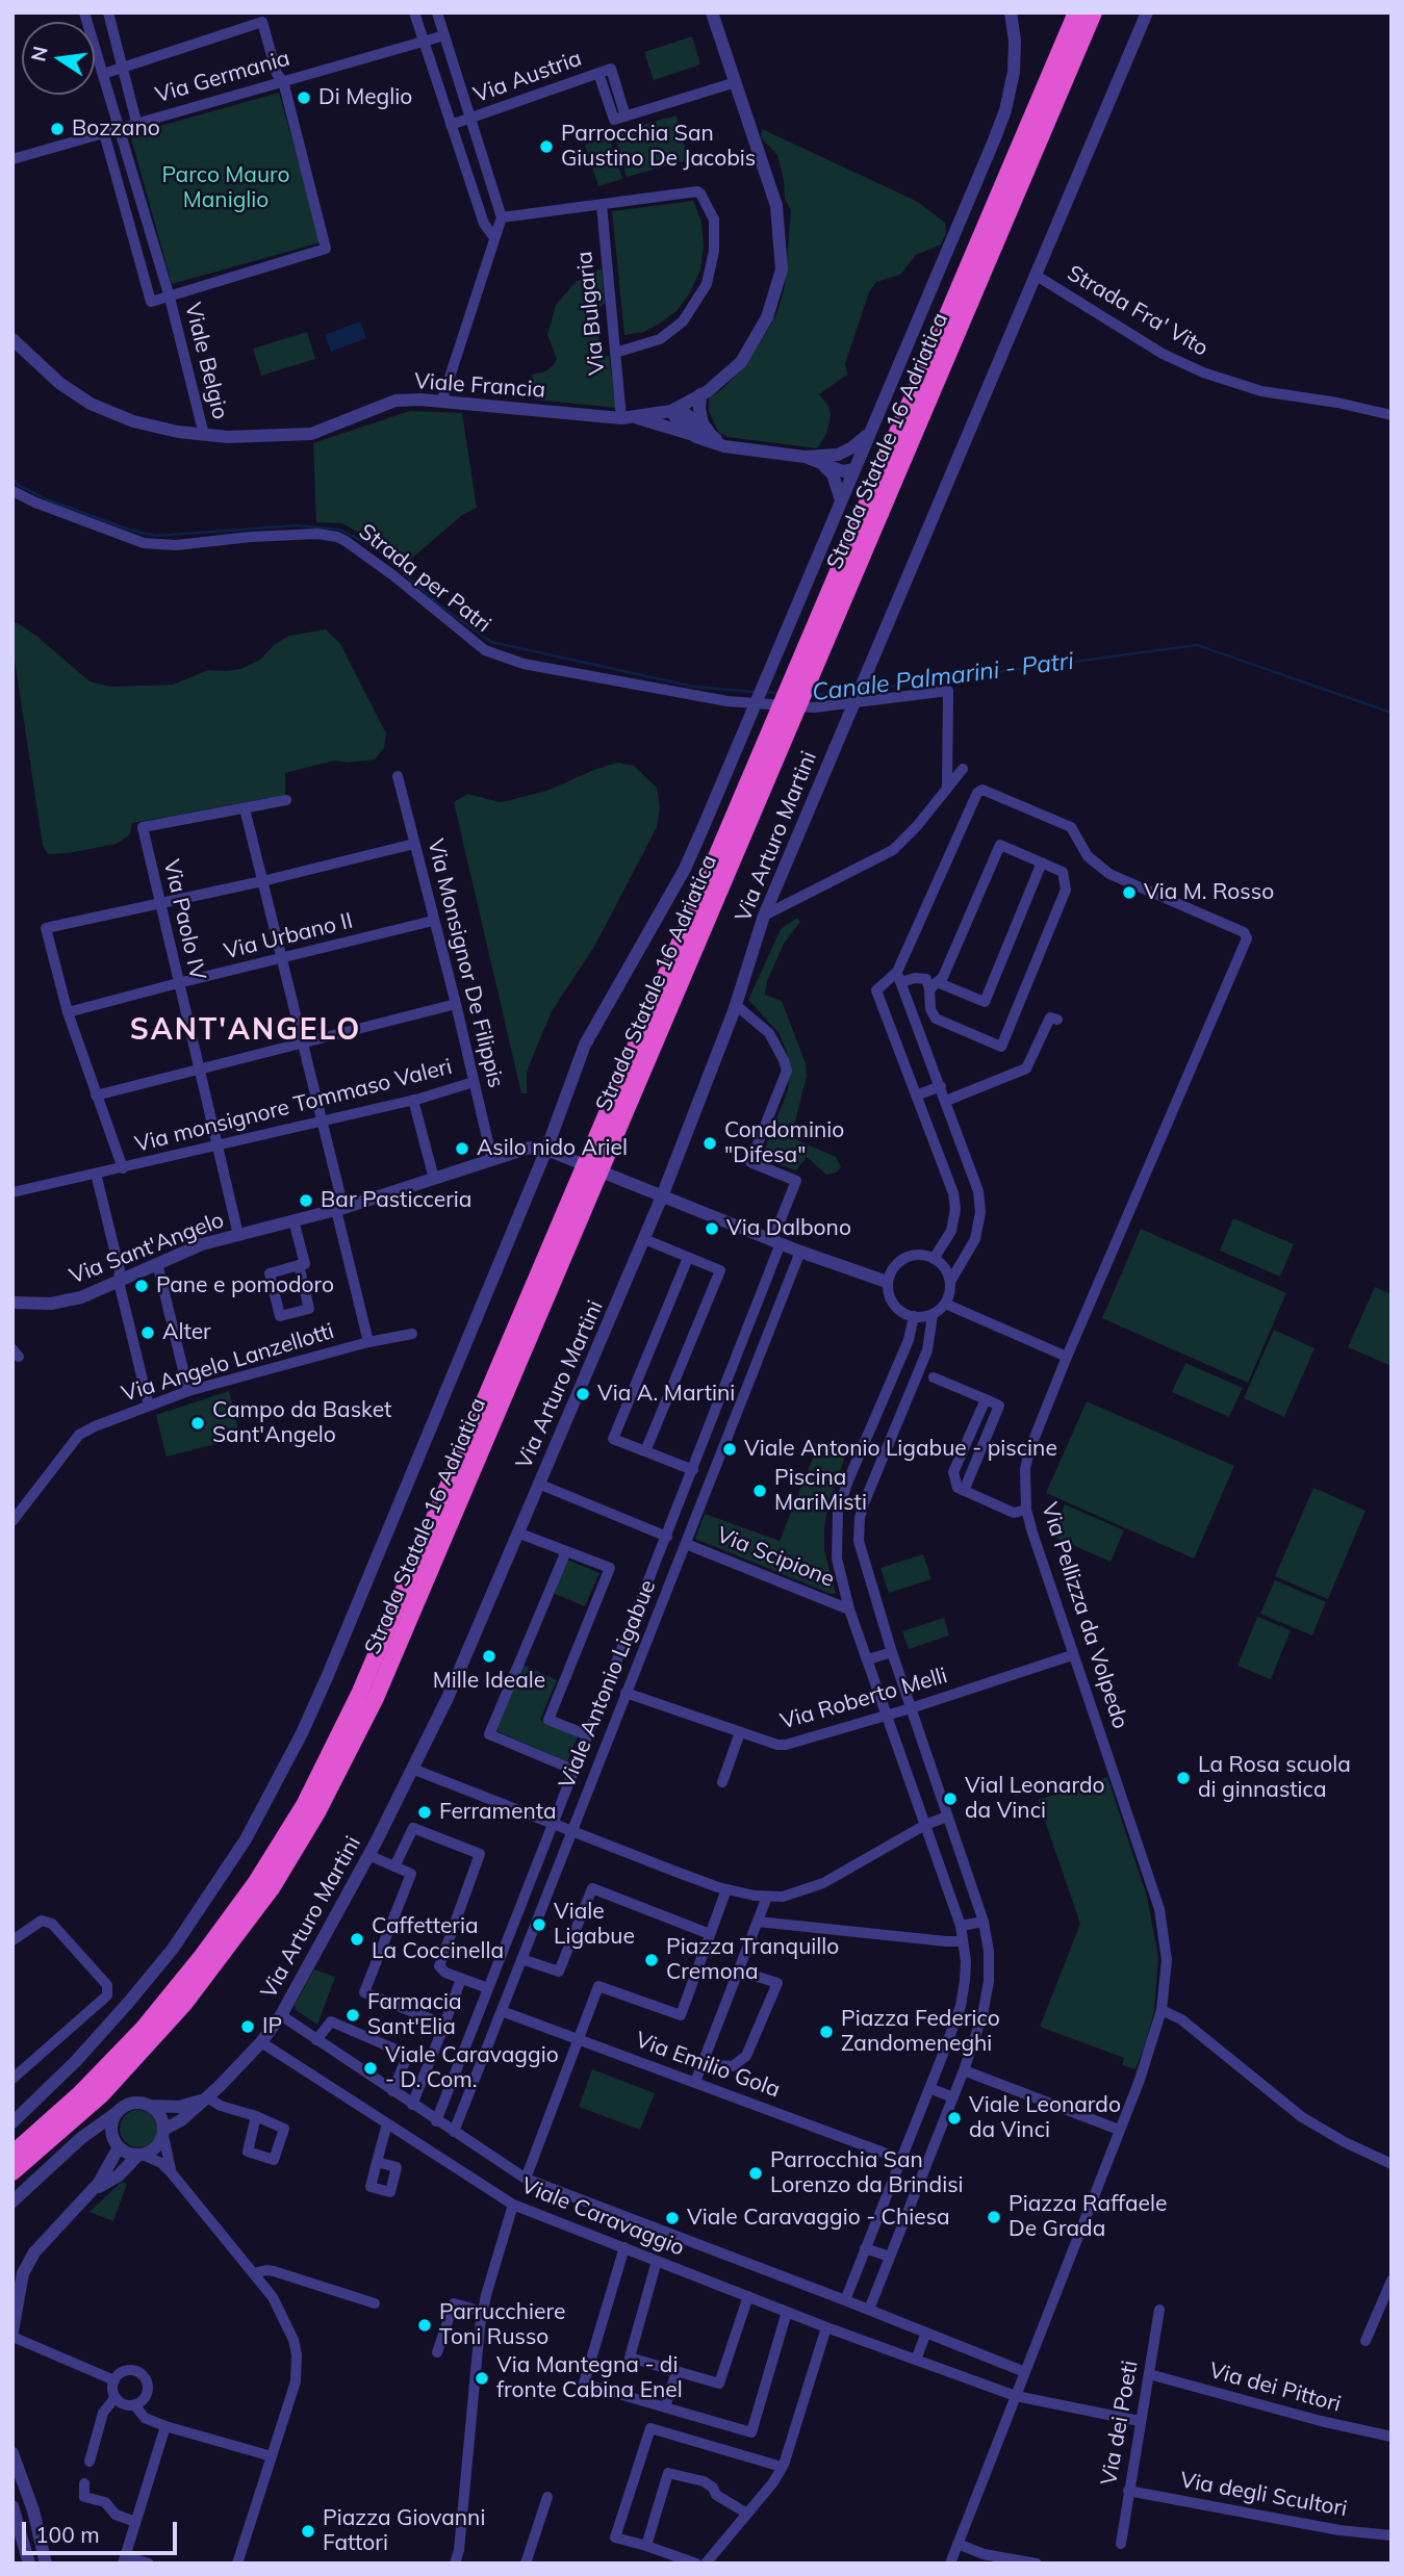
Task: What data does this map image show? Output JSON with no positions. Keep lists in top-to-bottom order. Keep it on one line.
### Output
{"streets":{"highway":["Strada Statale 16 Adriatica"],"street":["Via Germania","Via Austria","Strada Fra' Vito","Via Bulgaria","Viale Belgio","Viale Francia","Strada per Patri","Via Arturo Martini","Via Paolo IV","Via Urbano II","Via Monsignor De Filippis","Via monsignore Tommaso Valeri","Via Sant'Angelo","Via Angelo Lanzellotti","Via Scipione","Via Pellizza da Volpedo","Viale Antonio Ligabue","Via Roberto Melli","Via Emilio Gola","Viale Caravaggio","Via dei Pittori","Via dei Poeti","Via degli Scultori"]},"crossings":[["Via Germania","Viale Belgio"],["Strada Fra' Vito","Via Arturo Martini"],["Via Bulgaria","Viale Francia"],["Viale Belgio","Viale Francia"],["Via Arturo Martini","Viale Antonio Ligabue"],["Via Arturo Martini","Viale Caravaggio"],["Via Paolo IV","Via Urbano II"],["Via Paolo IV","Via monsignore Tommaso Valeri"],["Via Paolo IV","Via Sant'Angelo"],["Via Urbano II","Via Monsignor De Filippis"],["Via Monsignor De Filippis","Via monsignore Tommaso Valeri"],["Via Monsignor De Filippis","Via Sant'Angelo"],["Via Scipione","Viale Antonio Ligabue"],["Via Pellizza da Volpedo","Via Roberto Melli"],["Via Pellizza da Volpedo","Viale Caravaggio"],["Viale Antonio Ligabue","Via Roberto Melli"],["Viale Antonio Ligabue","Via Emilio Gola"],["Viale Antonio Ligabue","Viale Caravaggio"],["Viale Caravaggio","Via dei Poeti"],["Via dei Pittori","Via dei Poeti"],["Via dei Poeti","Via degli Scultori"]],"districts":["SANT'ANGELO"],"water":["Canale Palmarini - Patri"],"parks":["Parco Mauro Maniglio"],"places":["Di Meglio","Bozzano","Parrocchia San Giustino De Jacobis","Via M. Rosso","Condominio \"Difesa\"","Asilo nido Ariel","Bar Pasticceria","Via Dalbono","Pane e pomodoro","Alter","Via A. Martini","Campo da Basket Sant'Angelo","Viale Antonio Ligabue - piscine","Piscina MariMisti","Mille Ideale","La Rosa scuola di ginnastica","Vial Leonardo da Vinci","Ferramenta","Viale Ligabue","Caffetteria La Coccinella","Piazza Tranquillo Cremona","Farmacia Sant'Elia","IP","Piazza Federico Zandomeneghi","Viale Caravaggio - D. Com.","Viale Leonardo da Vinci","Parrocchia San Lorenzo da Brindisi","Piazza Raffaele De Grada","Viale Caravaggio - Chiesa","Parrucchiere Toni Russo","Via Mantegna - di fronte Cabina Enel","Piazza Giovanni Fattori"],"scale_bar":"100 m","north":"left"}
